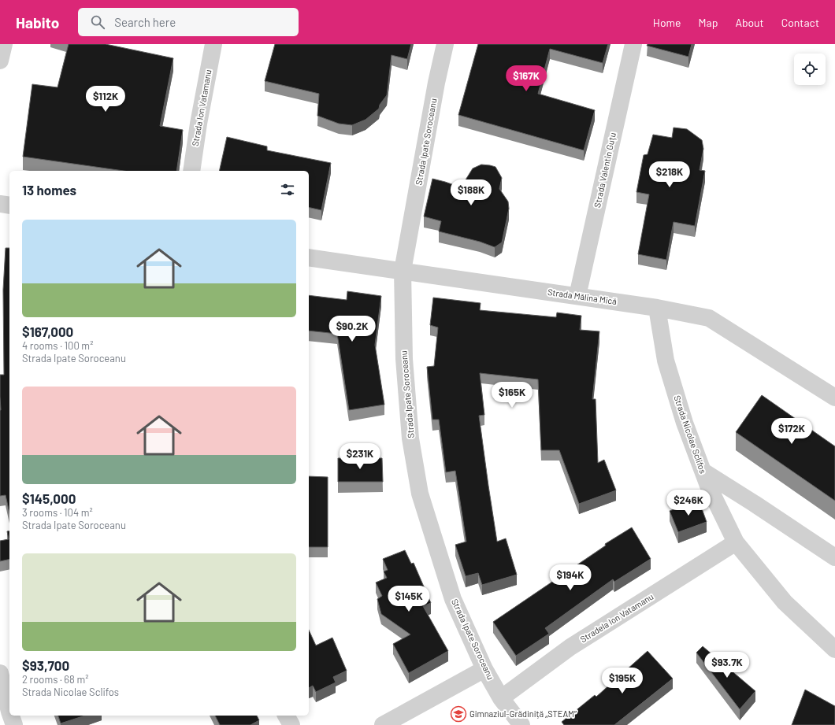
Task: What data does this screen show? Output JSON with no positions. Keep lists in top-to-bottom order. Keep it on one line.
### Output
{"streets":{"street":["Strada Ion Vatamanu","Strada Ipate Soroceanu","Strada Valentin Guțu","Strada Mălina Mică","Strada Nicolae Sclifos","Stradela Ion Vatamanu"]},"crossings":[["Strada Ipate Soroceanu","Strada Mălina Mică"],["Strada Ipate Soroceanu","Stradela Ion Vatamanu"],["Strada Valentin Guțu","Strada Mălina Mică"],["Strada Mălina Mică","Strada Nicolae Sclifos"],["Strada Nicolae Sclifos","Stradela Ion Vatamanu"]],"places":{"school or university":["Gimnaziul-Grădiniță „STEAM”"]},"page":{"header":"Habito","search":"Search here","nav":["Home","Map","About","Contact"],"price":["$167K","$112K","$218K","$188K","$90.2K","$165K","$172K","$231K","$246K","$194K","$145K","$93.7K","$195K"],"heading":"13 homes","list":[{"name":"$167,000","note":"4 rooms · 100 m² · Strada Ipate Soroceanu"},{"name":"$145,000","note":"3 rooms · 104 m² · Strada Ipate Soroceanu"},{"name":"$93,700","note":"2 rooms · 68 m² · Strada Nicolae Sclifos"}]}}
